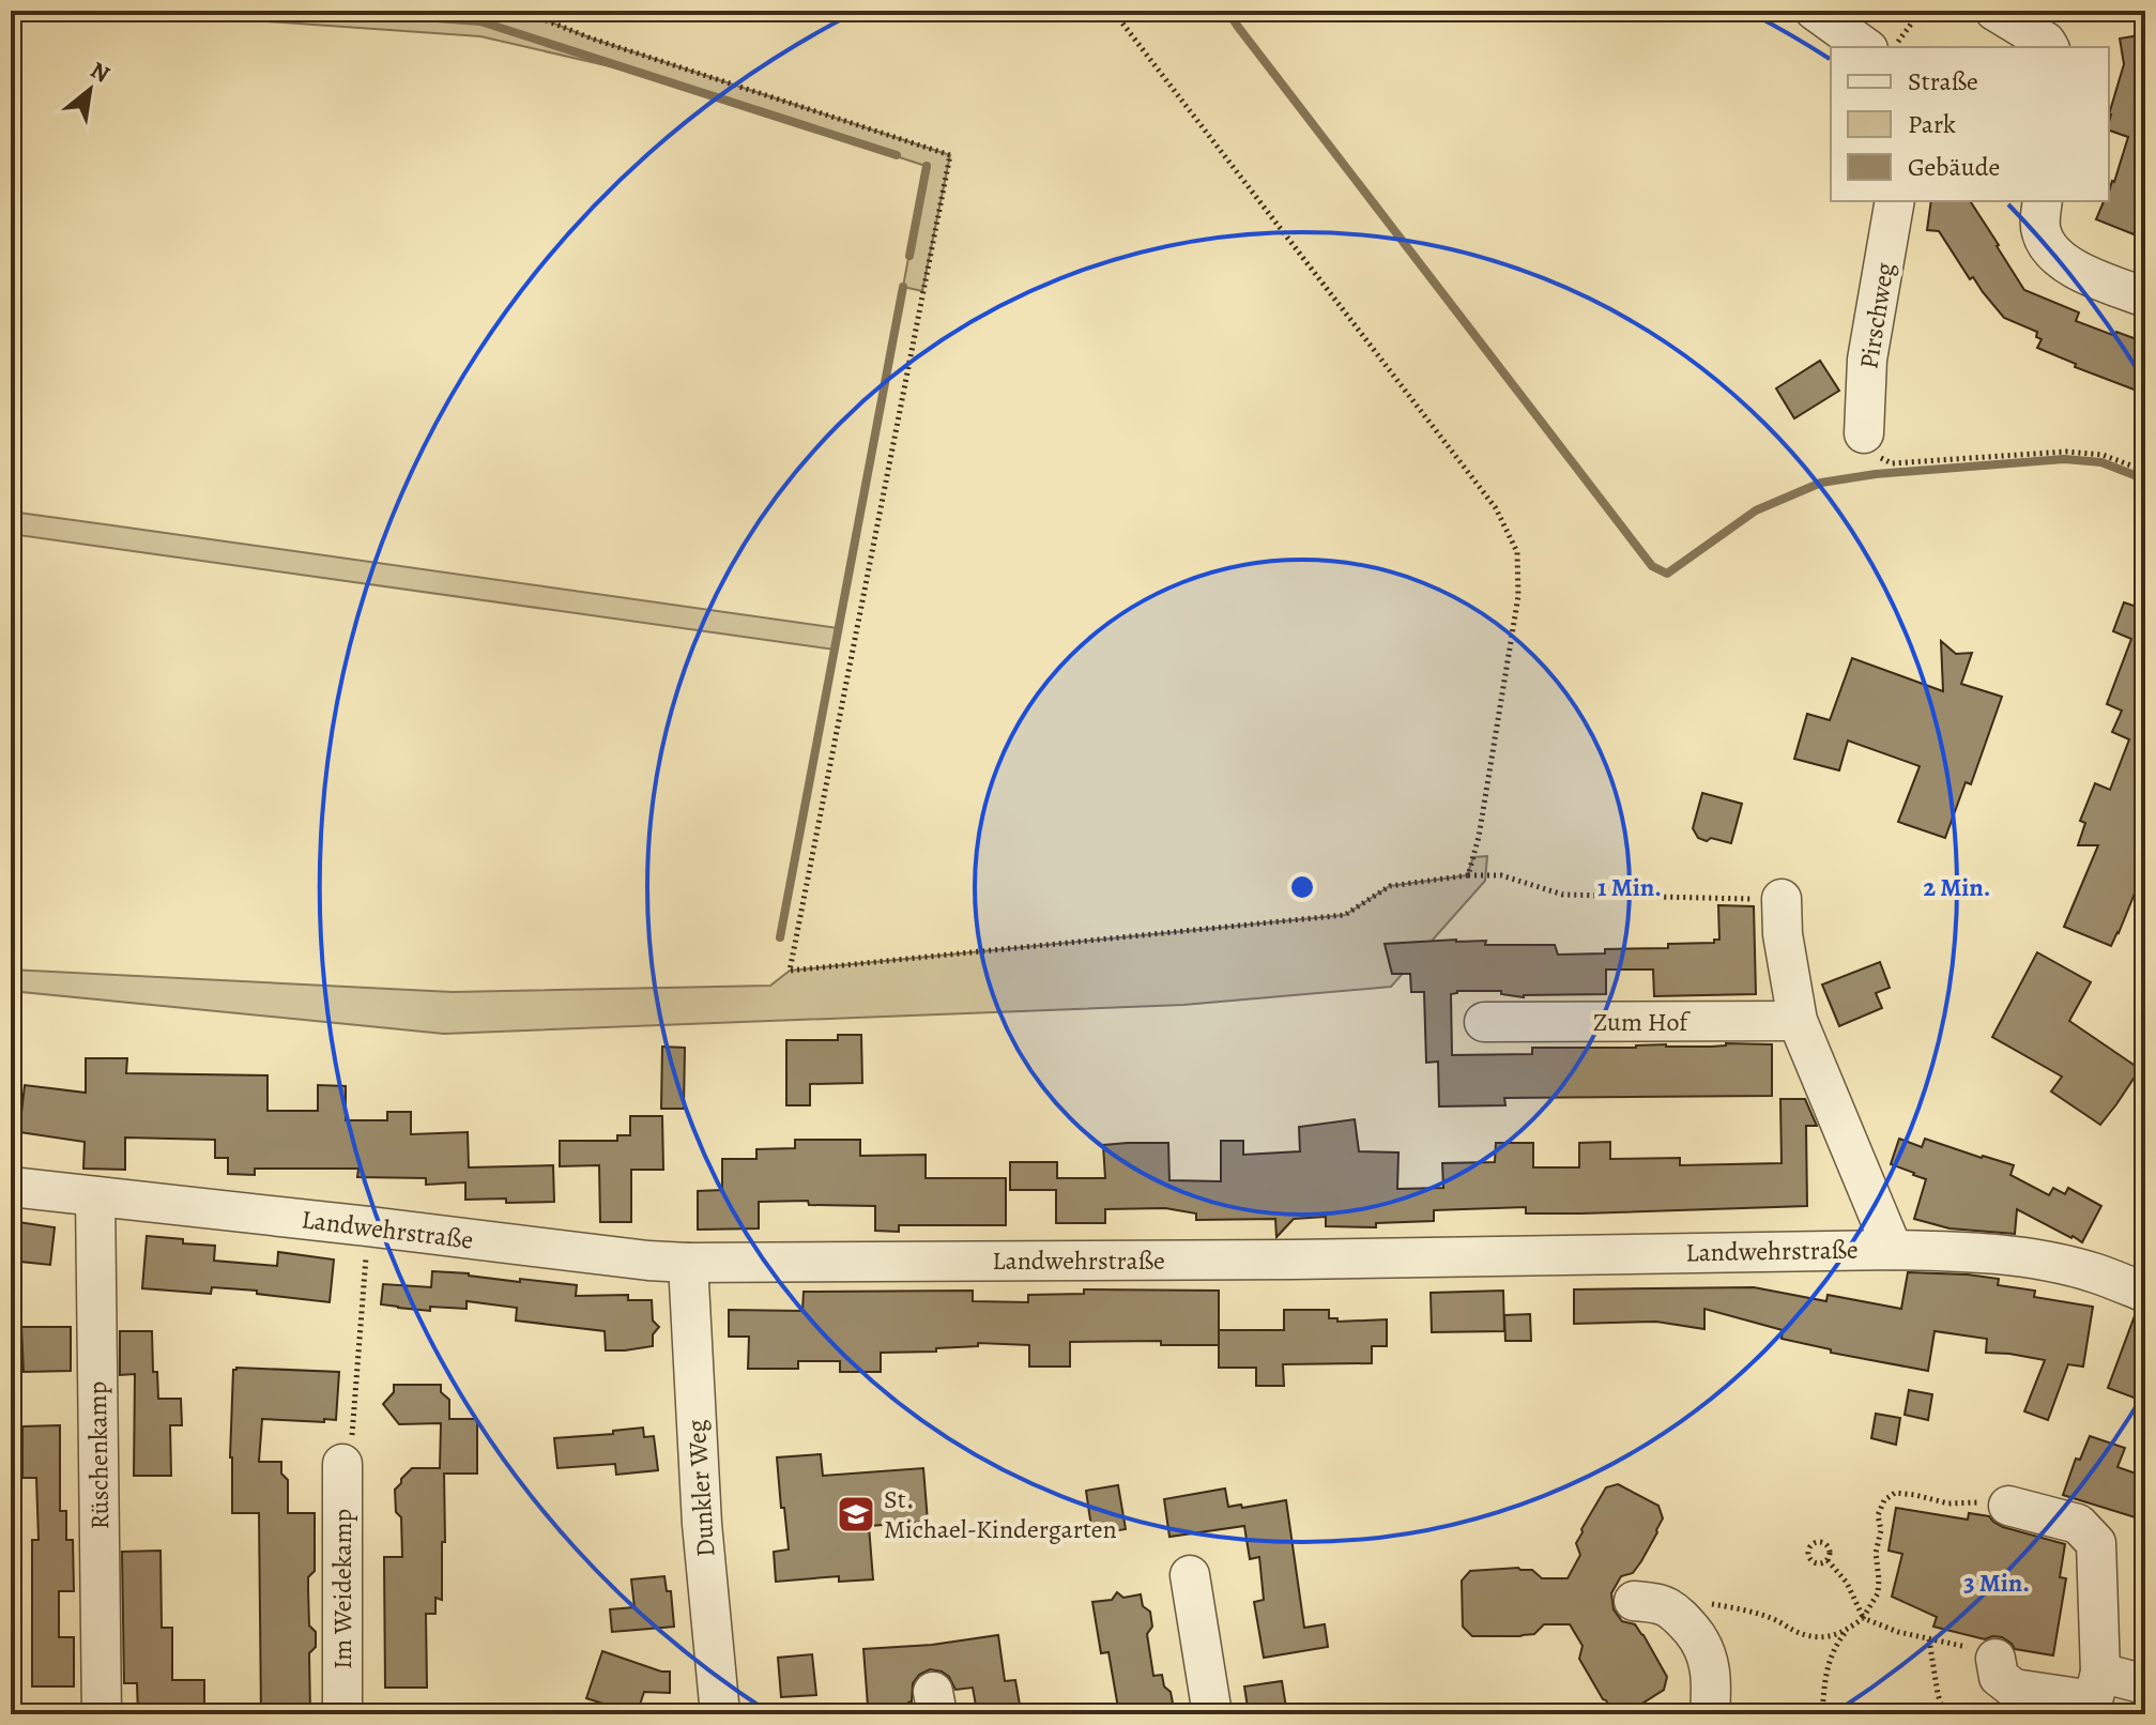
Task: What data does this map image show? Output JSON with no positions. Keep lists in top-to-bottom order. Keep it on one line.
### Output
{"streets":{"street":["Pirschweg","Zum Hof","Landwehrstraße","Rüschenkamp","Dunkler Weg","Im Weidekamp"]},"crossings":[["Landwehrstraße","Rüschenkamp"],["Landwehrstraße","Dunkler Weg"]],"places":{"school or university":["St. Michael-Kindergarten"]},"legend":["Straße","Park","Gebäude"],"north":"top right","rings":["1 Min.","2 Min.","3 Min."]}
